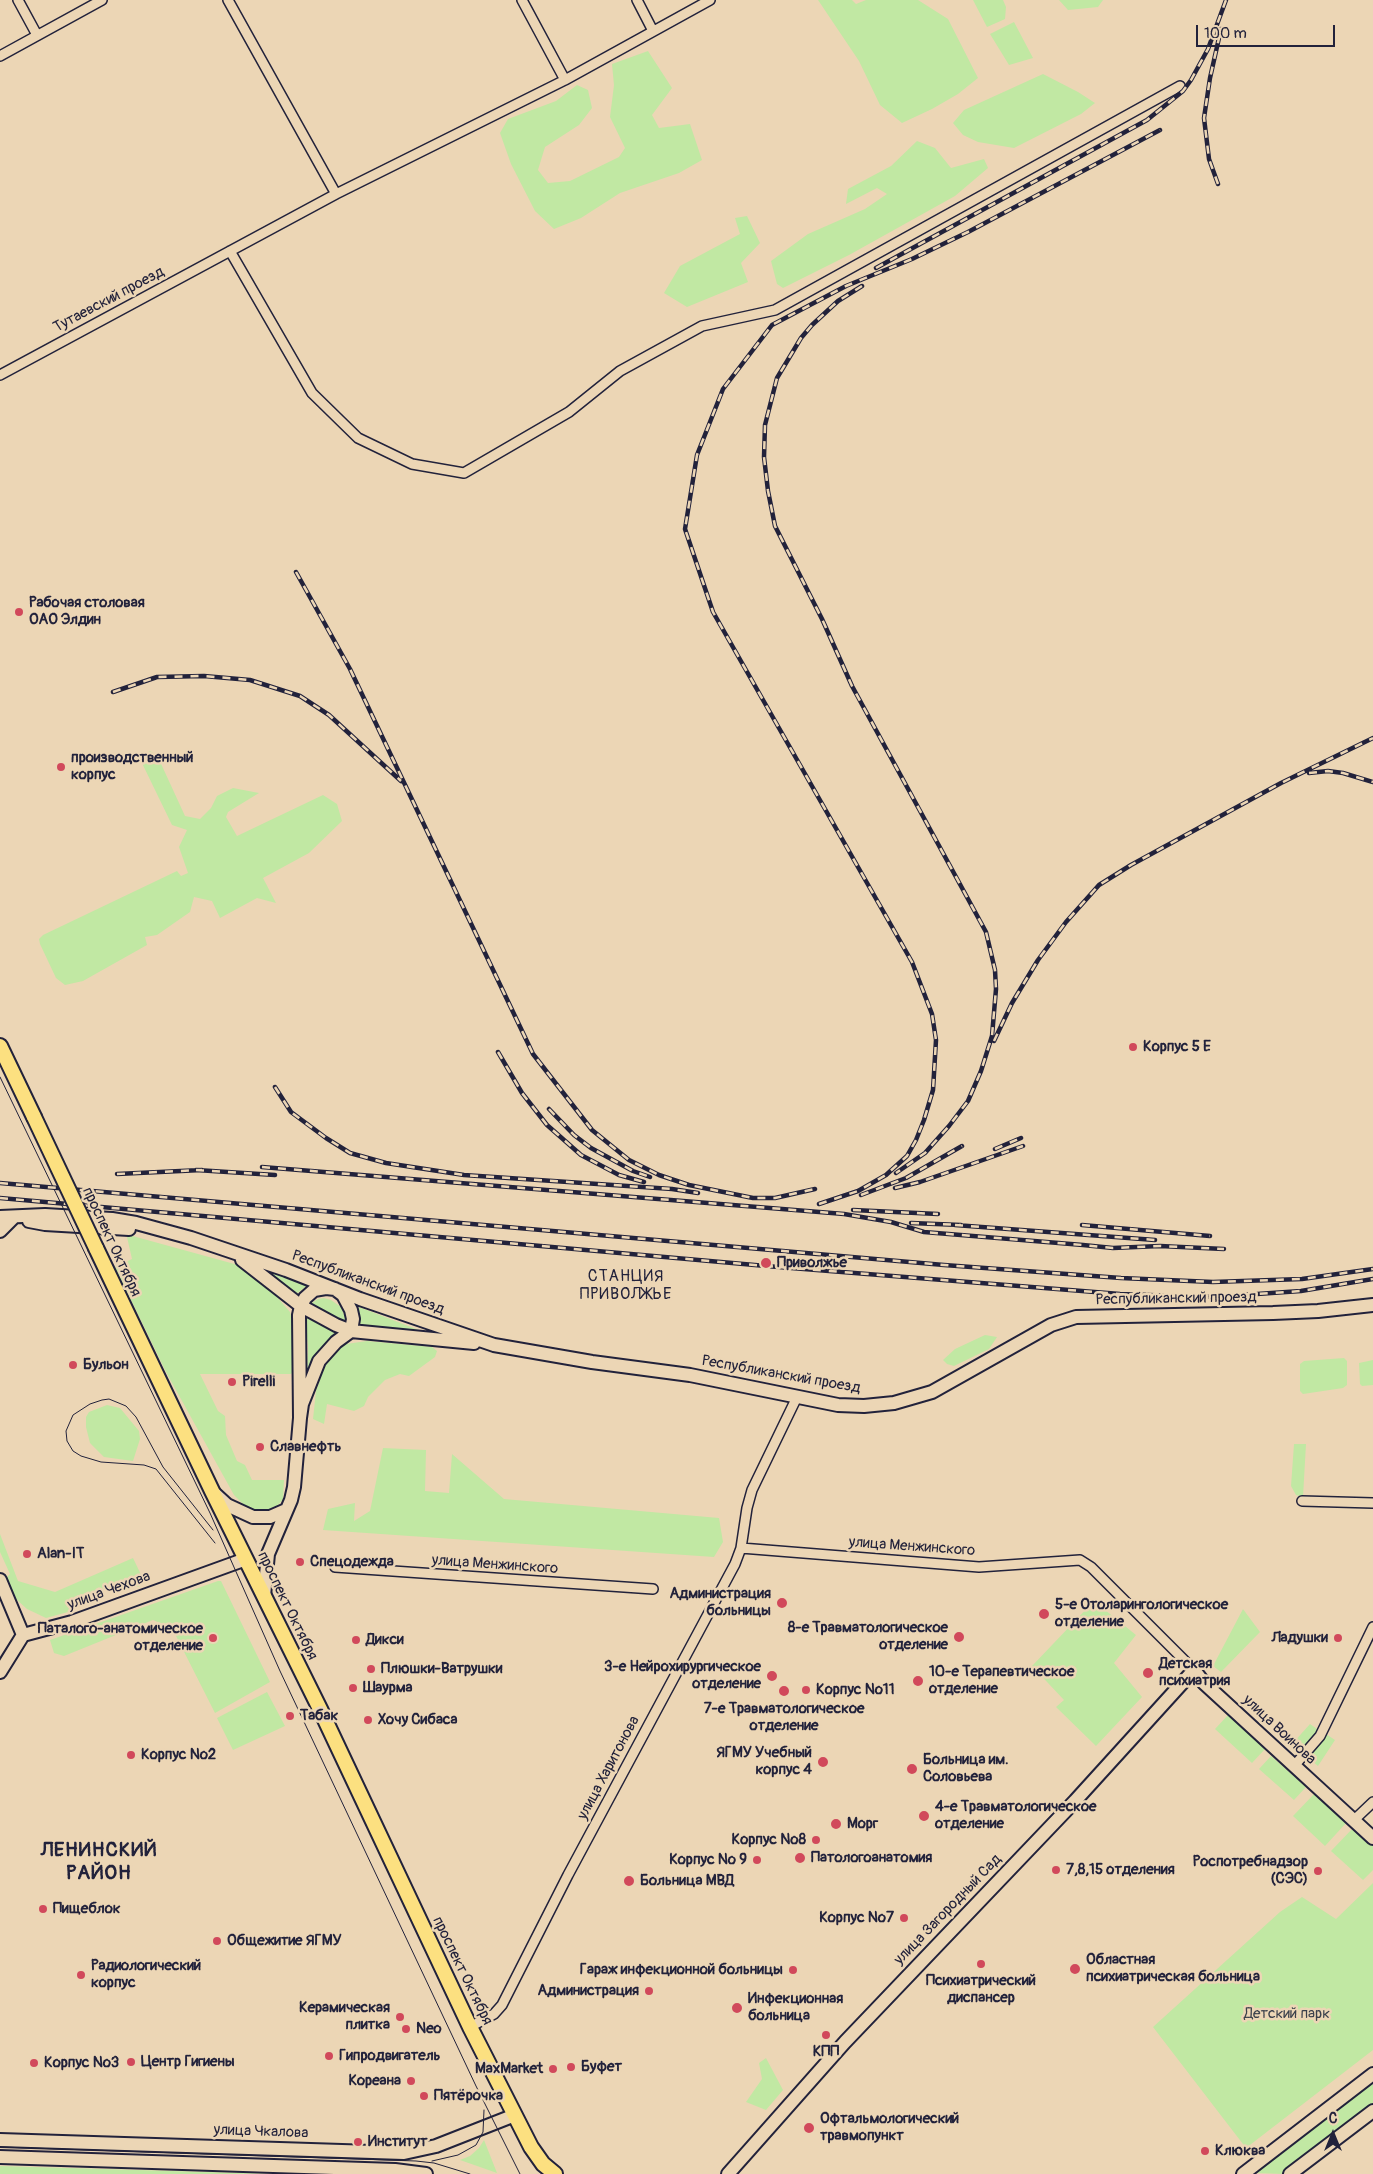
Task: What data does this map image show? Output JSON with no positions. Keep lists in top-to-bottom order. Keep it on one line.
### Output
{"streets":{"main road":["проспект Октября","Республиканский проезд","улица Чехова","улица Воинова","улица Загородный Сад","улица Чкалова"],"street":["Тутаевский проезд","улица Менжинского","улица Харитонова"]},"crossings":[["проспект Октября","улица Чехова"],["проспект Октября","улица Харитонова"],["проспект Октября","улица Чкалова"],["Республиканский проезд","улица Харитонова"],["улица Менжинского","улица Воинова"],["улица Менжинского","улица Харитонова"],["улица Воинова","улица Загородный Сад"]],"districts":["СТАНЦИЯ ПРИВОЛЖЬЕ","ЛЕНИНСКИЙ РАЙОН"],"parks":["Детский парк"],"places":["Рабочая столовая ОАО Элдин","производственный корпус","Корпус 5 E","Приволжье","Бульон","Pirelli","Славнефть","Alan-IT","Спецодежда","Администрация больницы","5-е Отоларингологическое отделение","8-е Травматологическое отделение","Паталого-анатомическое отделение","Ладушки","Дикси","Плюшки-Ватрушки","Детская психиатрия","3-е Нейрохирургическое отделение","10-е Терапевтическое отделение","Шаурма","Корпус №11","7-е Травматологическое отделение","Табак","Хочу Сибаса","Корпус №2","ЯГМУ Учебный корпус 4","Больница им. Соловьева","4-е Травматологическое отделение","Морг","Корпус №8","Патологоанатомия","Корпус № 9","7,8,15 отделения","Роспотребнадзор (СЭС)","Больница МВД","Пищеблок","Корпус №7","Общежитие ЯГМУ","Психиатрический диспансер","Областная психиатрическая больница","Гараж инфекционной больницы","Радиологический корпус","Администрация","Инфекционная больница","Керамическая плитка","Neo","КПП","Гипродвигатель","Центр Гигиены","Корпус №3","Буфет","MaxMarket","Кореана","Пятёрочка","Офтальмологический травмопункт","Институт","Клюква"],"scale_bar":"100 m","north":"top"}
